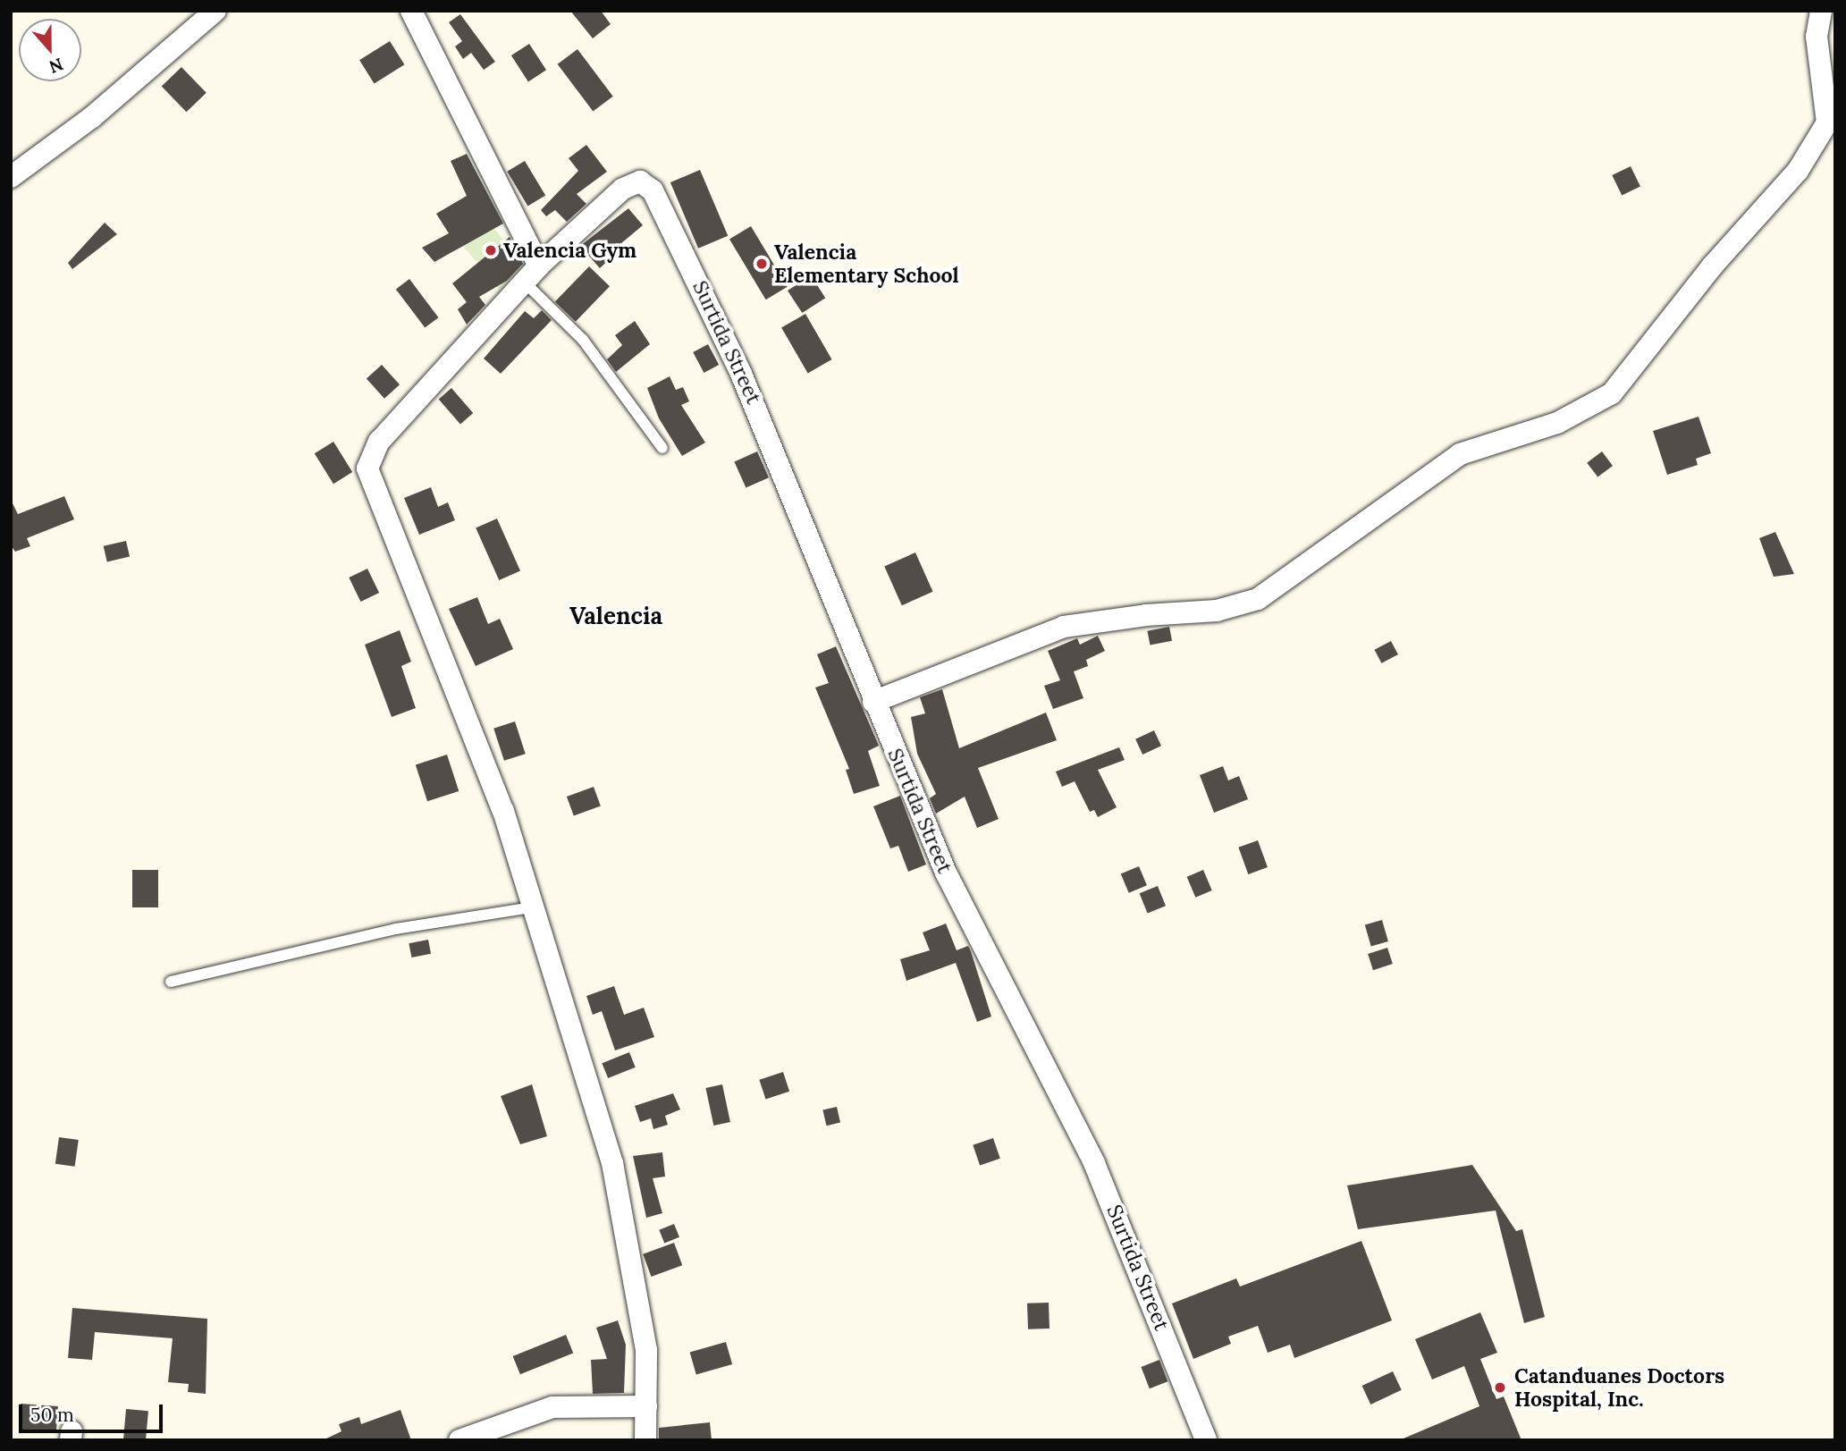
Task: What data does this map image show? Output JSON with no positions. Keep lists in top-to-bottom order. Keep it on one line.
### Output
{"streets":{"street":["Surtida Street"]},"districts":["Valencia"],"places":["Valencia Gym","Valencia Elementary School","Catanduanes Doctors Hospital, Inc."],"scale_bar":"50 m","north":"bottom"}
